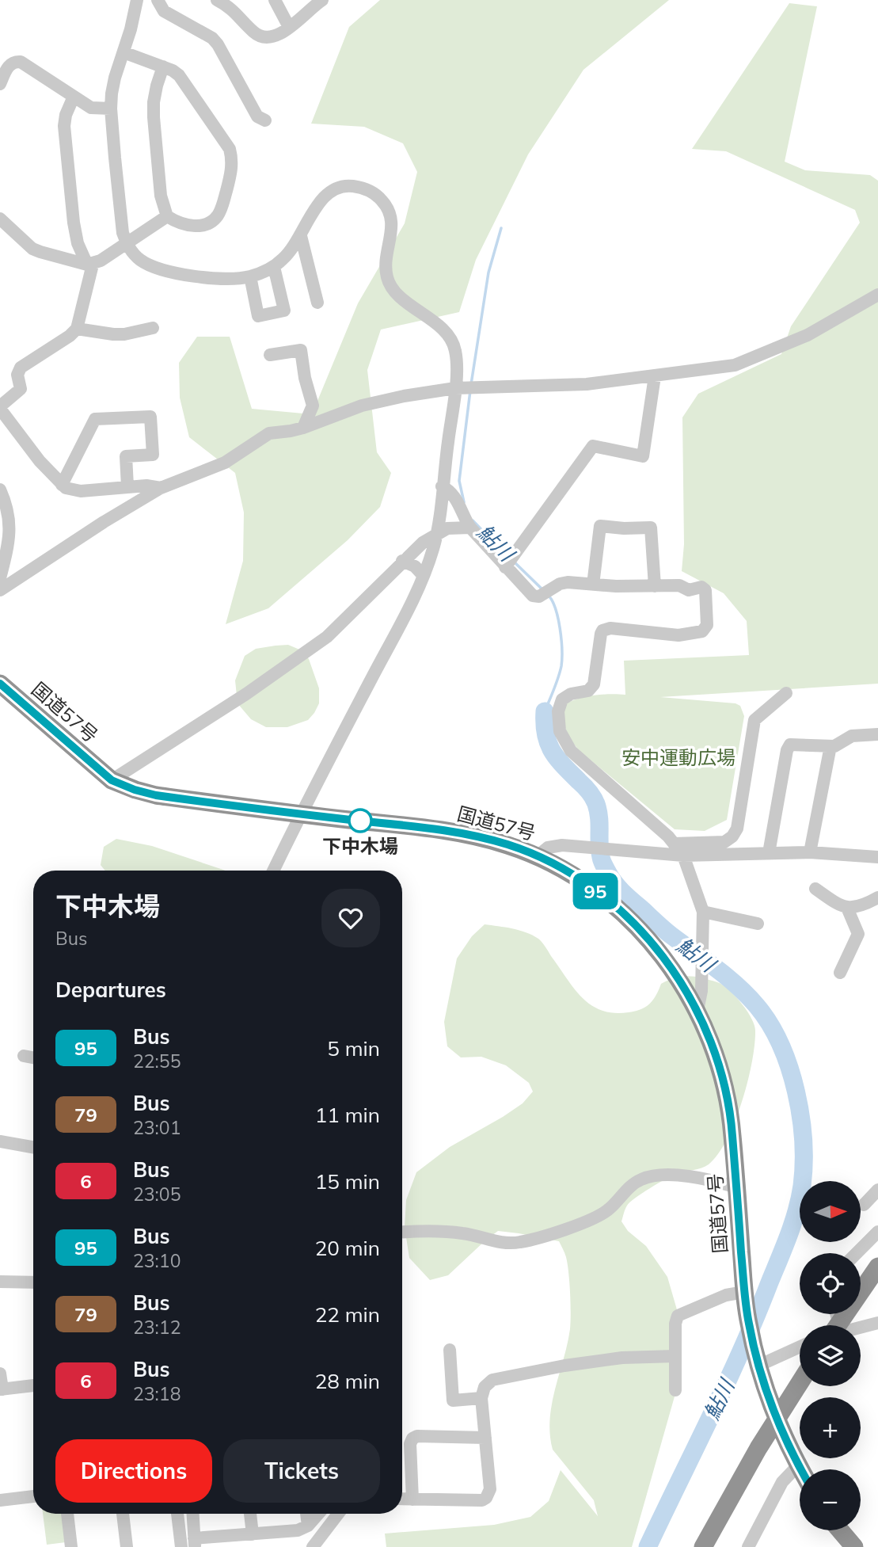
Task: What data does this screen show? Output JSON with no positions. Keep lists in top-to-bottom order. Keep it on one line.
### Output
{"streets":{"highway":["国道57号"]},"water":["鮎川"],"parks":["安中運動広場"],"places":["下中木場"],"lines":["bus line 95"],"north":"right","page":{"on_map":"95","heading":[["下中木場","Bus"],"Departures"],"list":[{"mark":"95","name":"Bus","note":"22:55","value":"5 min"},{"mark":"79","name":"Bus","note":"23:01","value":"11 min"},{"mark":"6","name":"Bus","note":"23:05","value":"15 min"},{"mark":"95","name":"Bus","note":"23:10","value":"20 min"},{"mark":"79","name":"Bus","note":"23:12","value":"22 min"},{"mark":"6","name":"Bus","note":"23:18","value":"28 min"}],"map_buttons":["+","−"],"buttons":["Directions","Tickets"]}}
